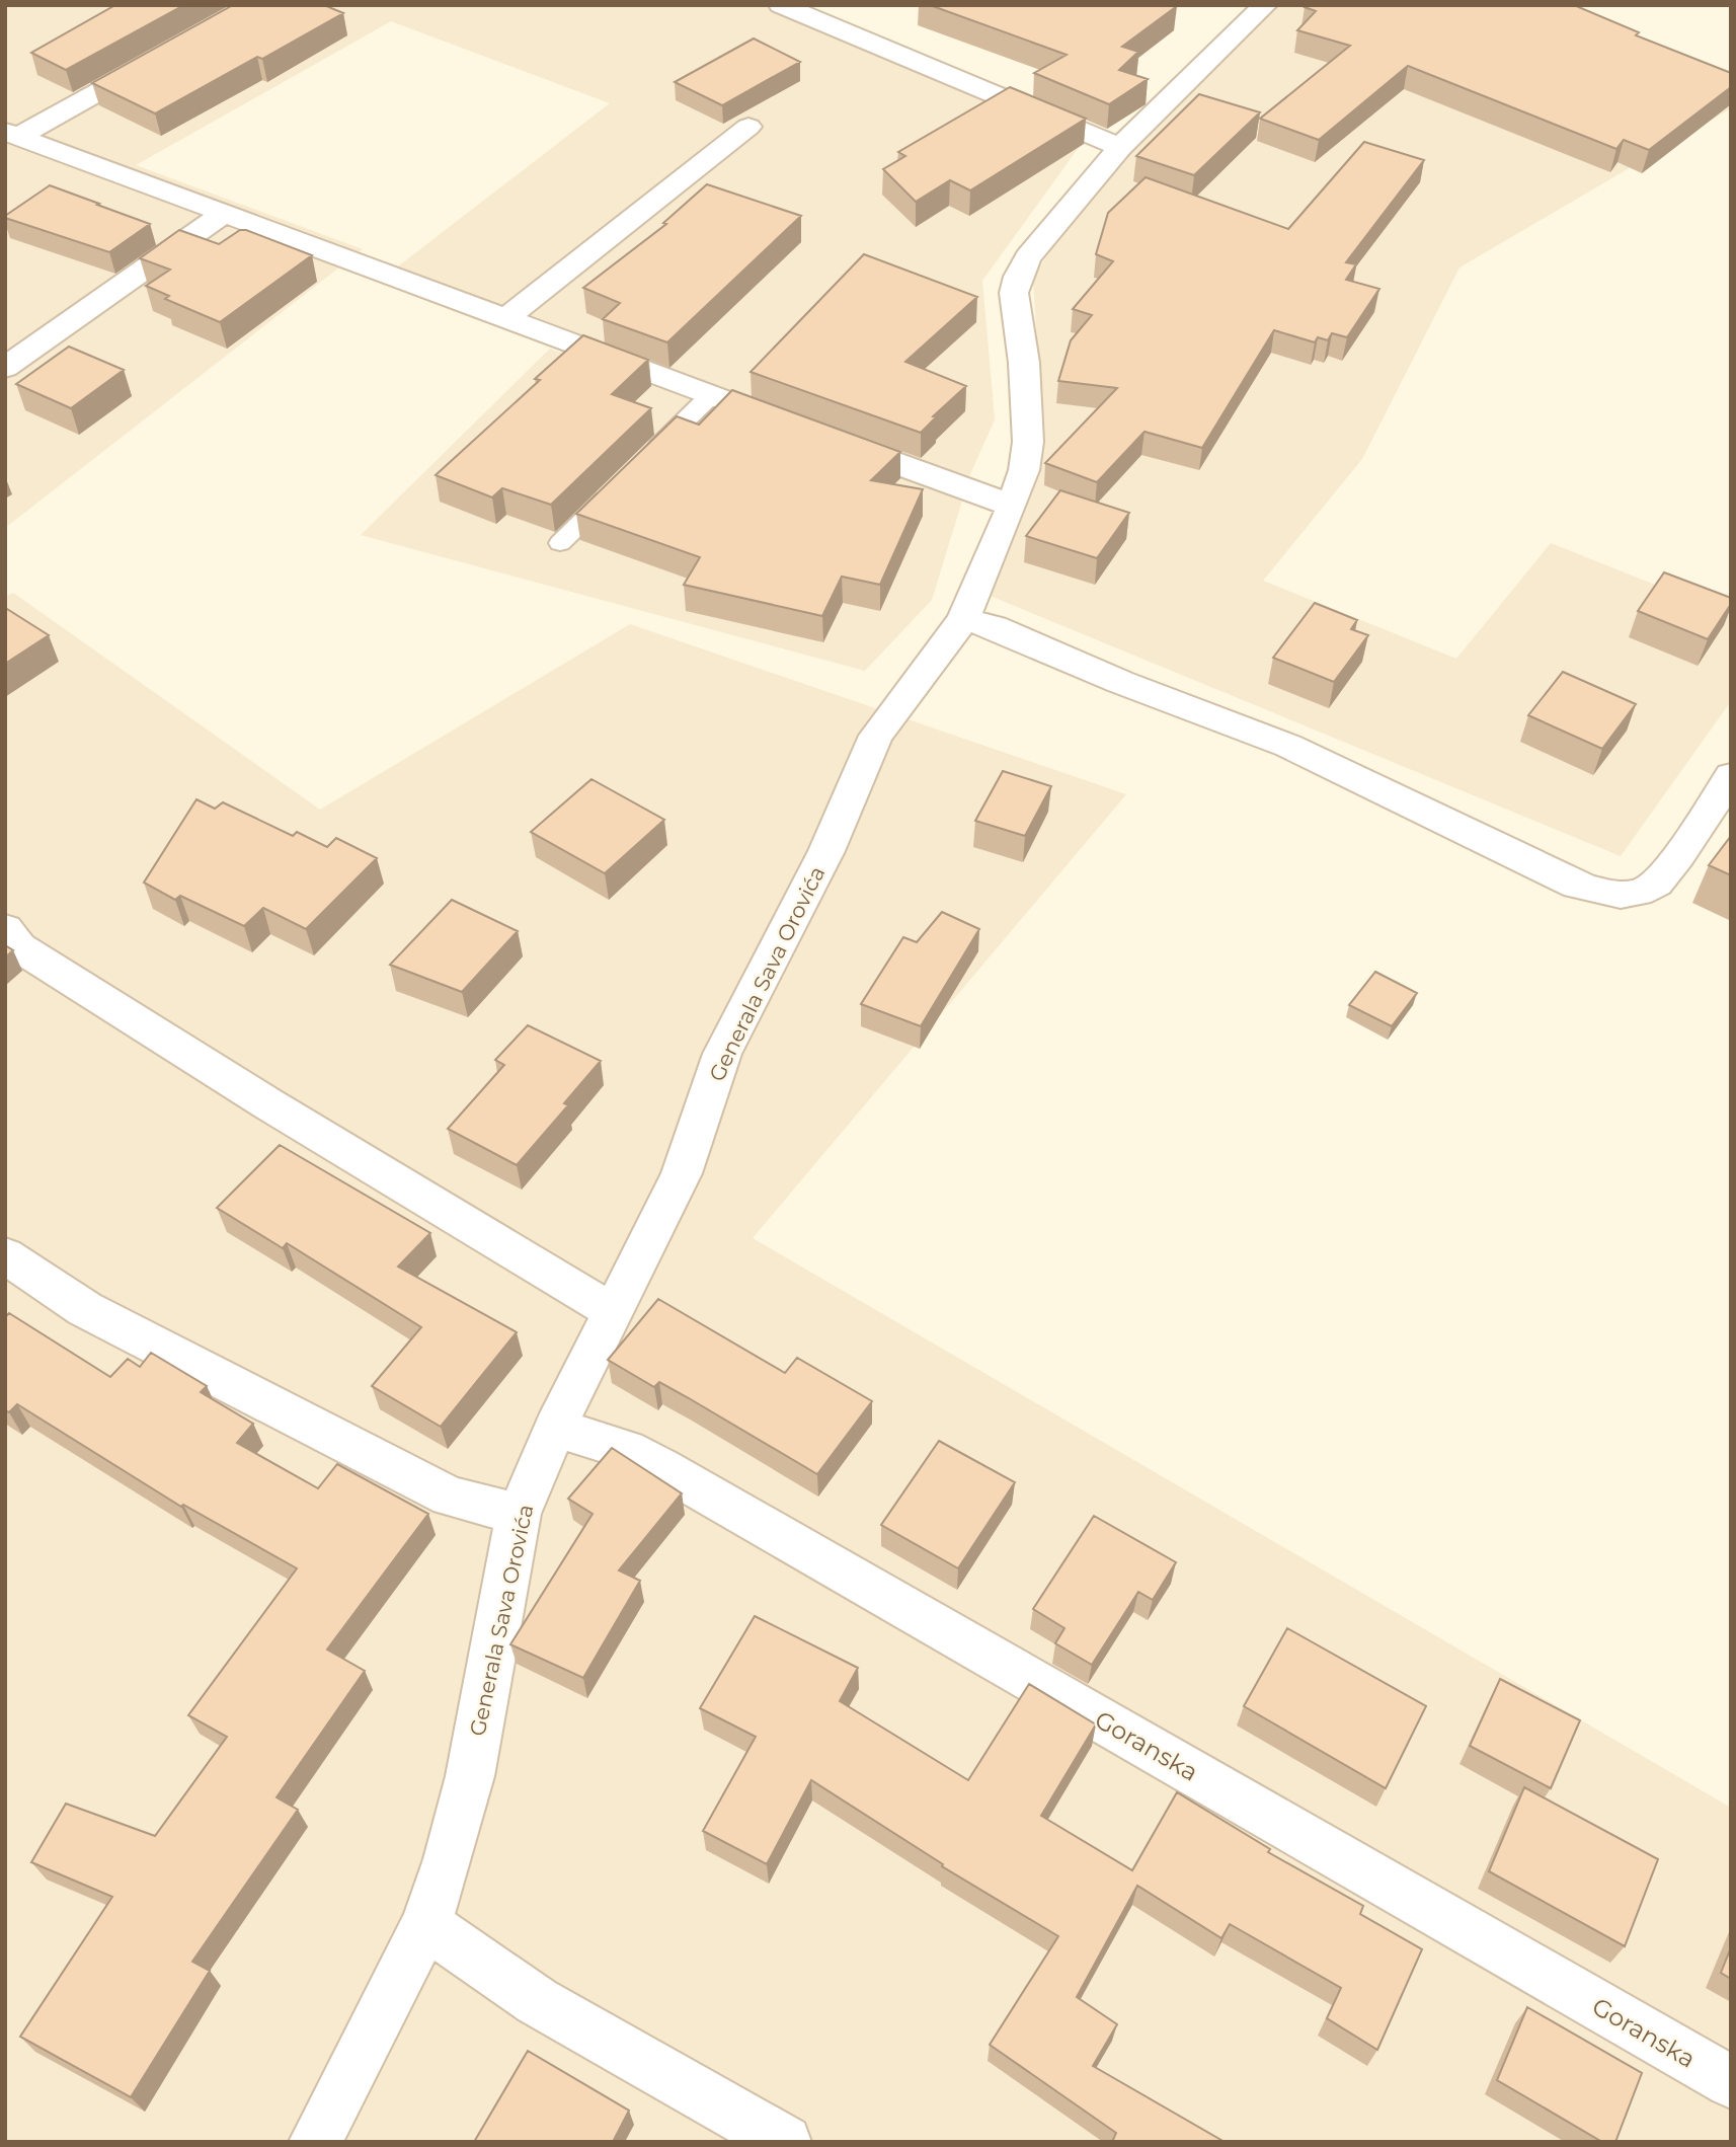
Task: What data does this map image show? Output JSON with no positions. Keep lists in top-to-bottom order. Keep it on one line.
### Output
{"streets":{"street":["Generala Sava Orovića","Goranska"]},"crossings":[["Generala Sava Orovića","Goranska"]]}
